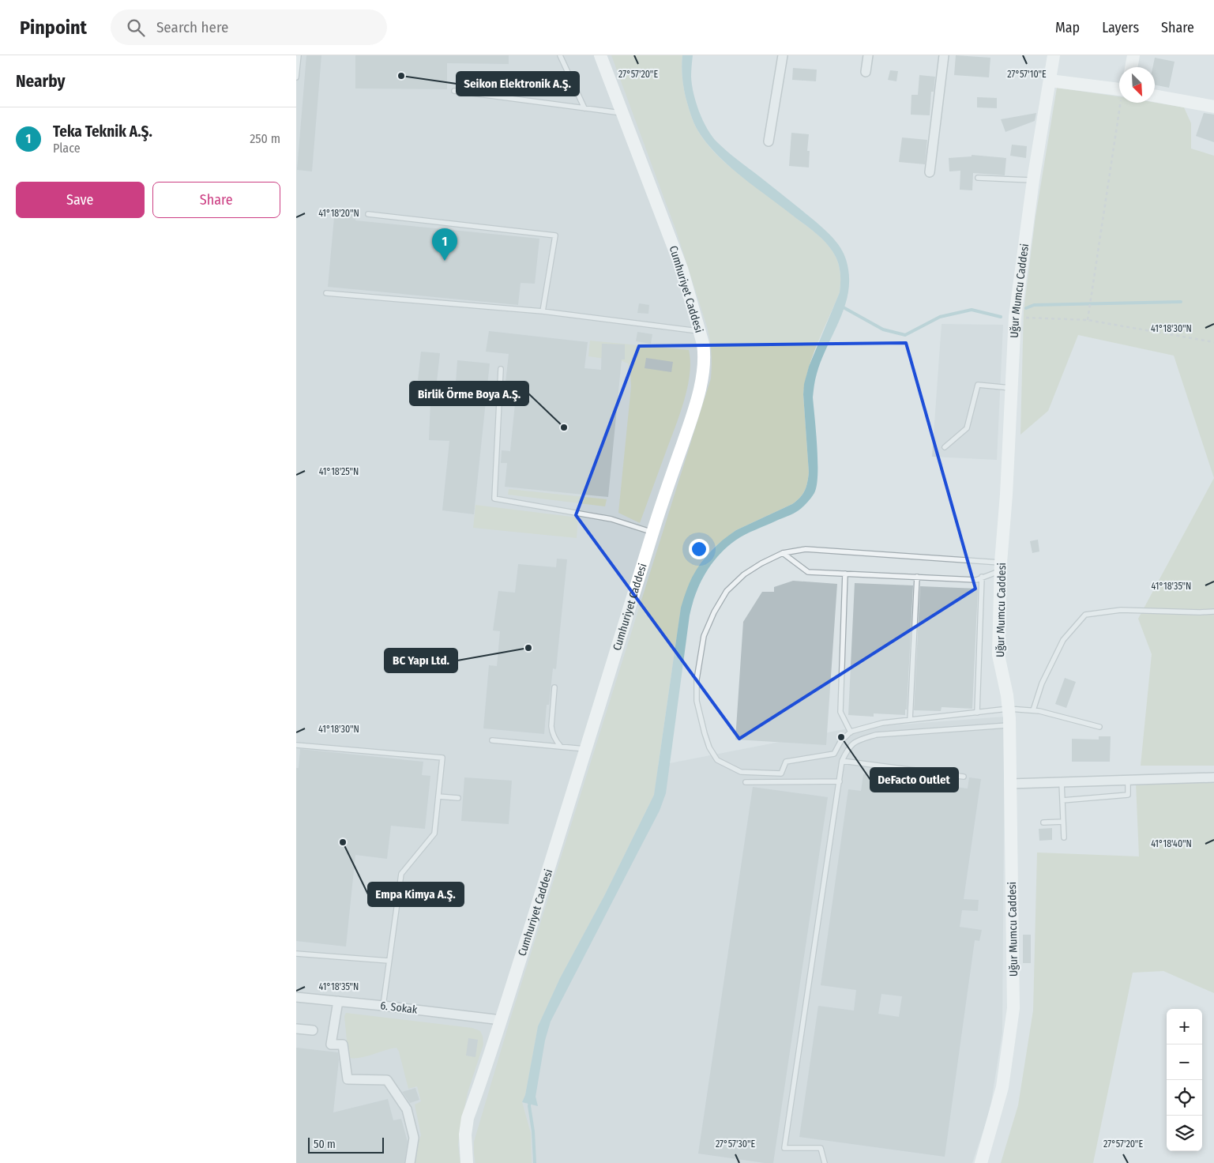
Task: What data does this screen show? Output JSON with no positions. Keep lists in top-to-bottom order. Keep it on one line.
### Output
{"streets":{"street":["Cumhuriyet Caddesi","Uğur Mumcu Caddesi","6. Sokak"]},"crossings":[["Cumhuriyet Caddesi","6. Sokak"]],"places":["Seikon Elektronik A.Ş.","Birlik Örme Boya A.Ş.","BC Yapı Ltd.","DeFacto Outlet","Empa Kimya A.Ş."],"scale_bar":"50 m","north":"bottom right","page":{"header":"Pinpoint","search":"Search here","nav":["Map","Layers","Share"],"heading":"Nearby","list":[{"mark":"1","name":"Teka Teknik A.Ş.","note":"Place","value":"250 m"}],"buttons":["Save","Share"],"pins":"1","map_buttons":["+","−"],"scale":"50 m"},"coordinates":["27°57'20\"E","27°57'10\"E","41°18'20\"N","41°18'30\"N","41°18'25\"N","41°18'35\"N","41°18'40\"N","27°57'30\"E"]}
